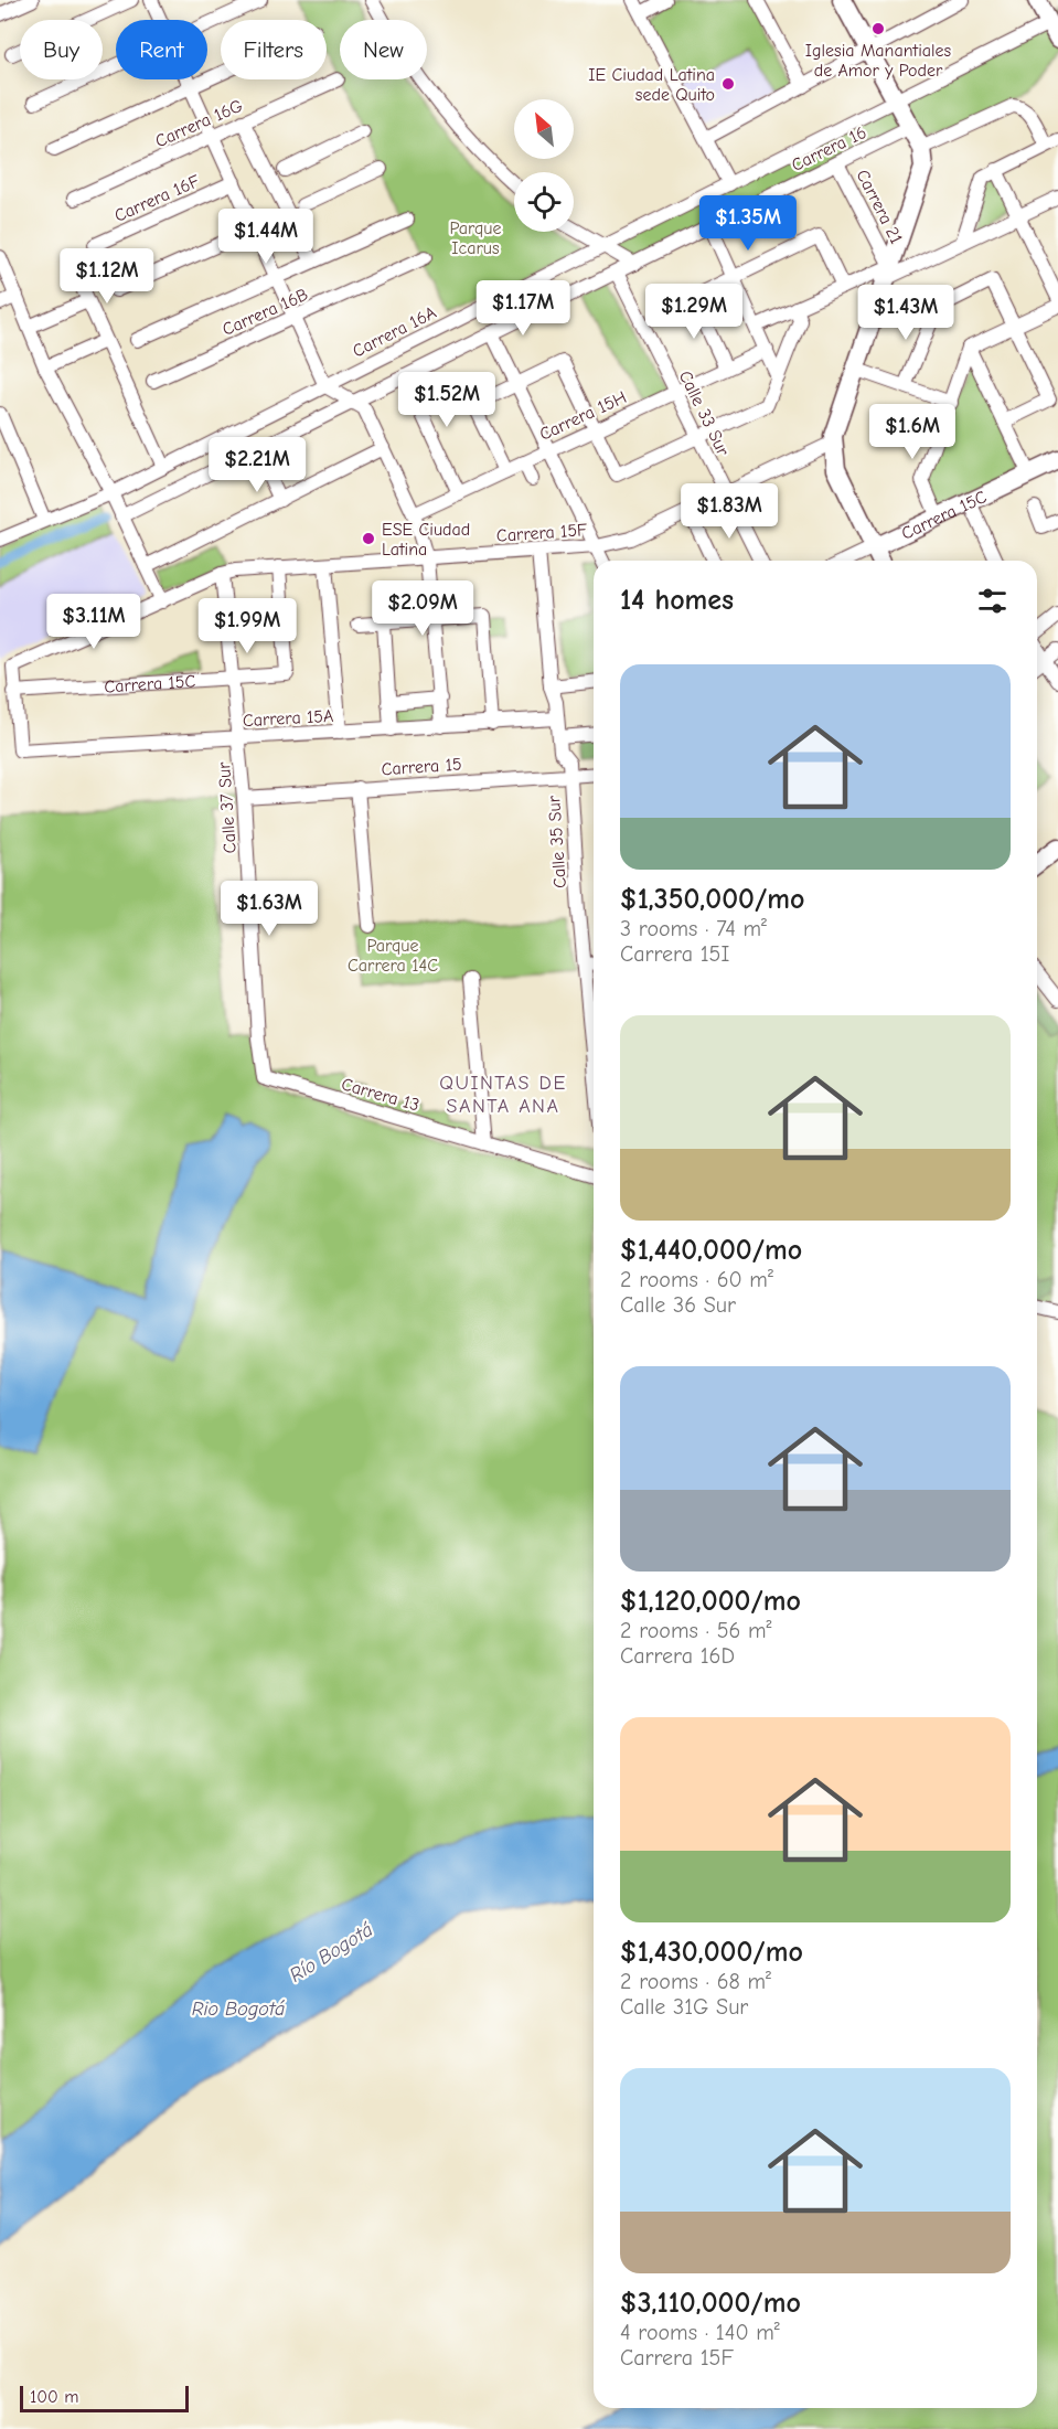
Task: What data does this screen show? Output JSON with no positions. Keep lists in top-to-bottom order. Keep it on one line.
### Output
{"streets":{"street":["Carrera 16G","Carrera 16","Carrera 16F","Carrera 21","Carrera 16B","Carrera 16A","Calle 33 Sur","Carrera 15H","Carrera 15C","Carrera 15F","Carrera 15A","Carrera 15","Calle 37 Sur","Calle 35 Sur","Carrera 13"]},"crossings":[["Carrera 16","Carrera 21"],["Carrera 16","Calle 33 Sur"],["Calle 33 Sur","Carrera 15H"],["Calle 33 Sur","Carrera 15F"],["Carrera 15C","Carrera 15F"],["Carrera 15C","Carrera 15A"],["Carrera 15C","Calle 37 Sur"],["Carrera 15F","Carrera 15A"],["Carrera 15F","Calle 37 Sur"],["Carrera 15F","Calle 35 Sur"],["Carrera 15A","Calle 37 Sur"],["Carrera 15A","Calle 35 Sur"],["Carrera 15","Calle 37 Sur"],["Carrera 15","Calle 35 Sur"],["Calle 37 Sur","Carrera 13"]],"districts":["QUINTAS DE SANTA ANA"],"water":["Río Bogotá","Rio Bogotá"],"parks":["Parque Icarus","Parque Carrera 14C"],"places":["Iglesia Manantiales de Amor y Poder","IE Ciudad Latina sede Quito","ESE Ciudad Latina"],"scale_bar":"100 m","north":"top left","page":{"chip":["Buy","Rent","Filters","New"],"price":["$1.35M","$1.44M","$1.12M","$1.17M","$1.29M","$1.43M","$1.52M","$1.6M","$2.21M","$1.83M","$2.09M","$3.11M","$1.99M","$1.63M"],"heading":"14 homes","list":[{"name":"$1,350,000/mo","note":"3 rooms · 74 m² · Carrera 15I"},{"name":"$1,440,000/mo","note":"2 rooms · 60 m² · Calle 36 Sur"},{"name":"$1,120,000/mo","note":"2 rooms · 56 m² · Carrera 16D"},{"name":"$1,430,000/mo","note":"2 rooms · 68 m² · Calle 31G Sur"},{"name":"$3,110,000/mo","note":"4 rooms · 140 m² · Carrera 15F"}],"scale":"100 m"}}
